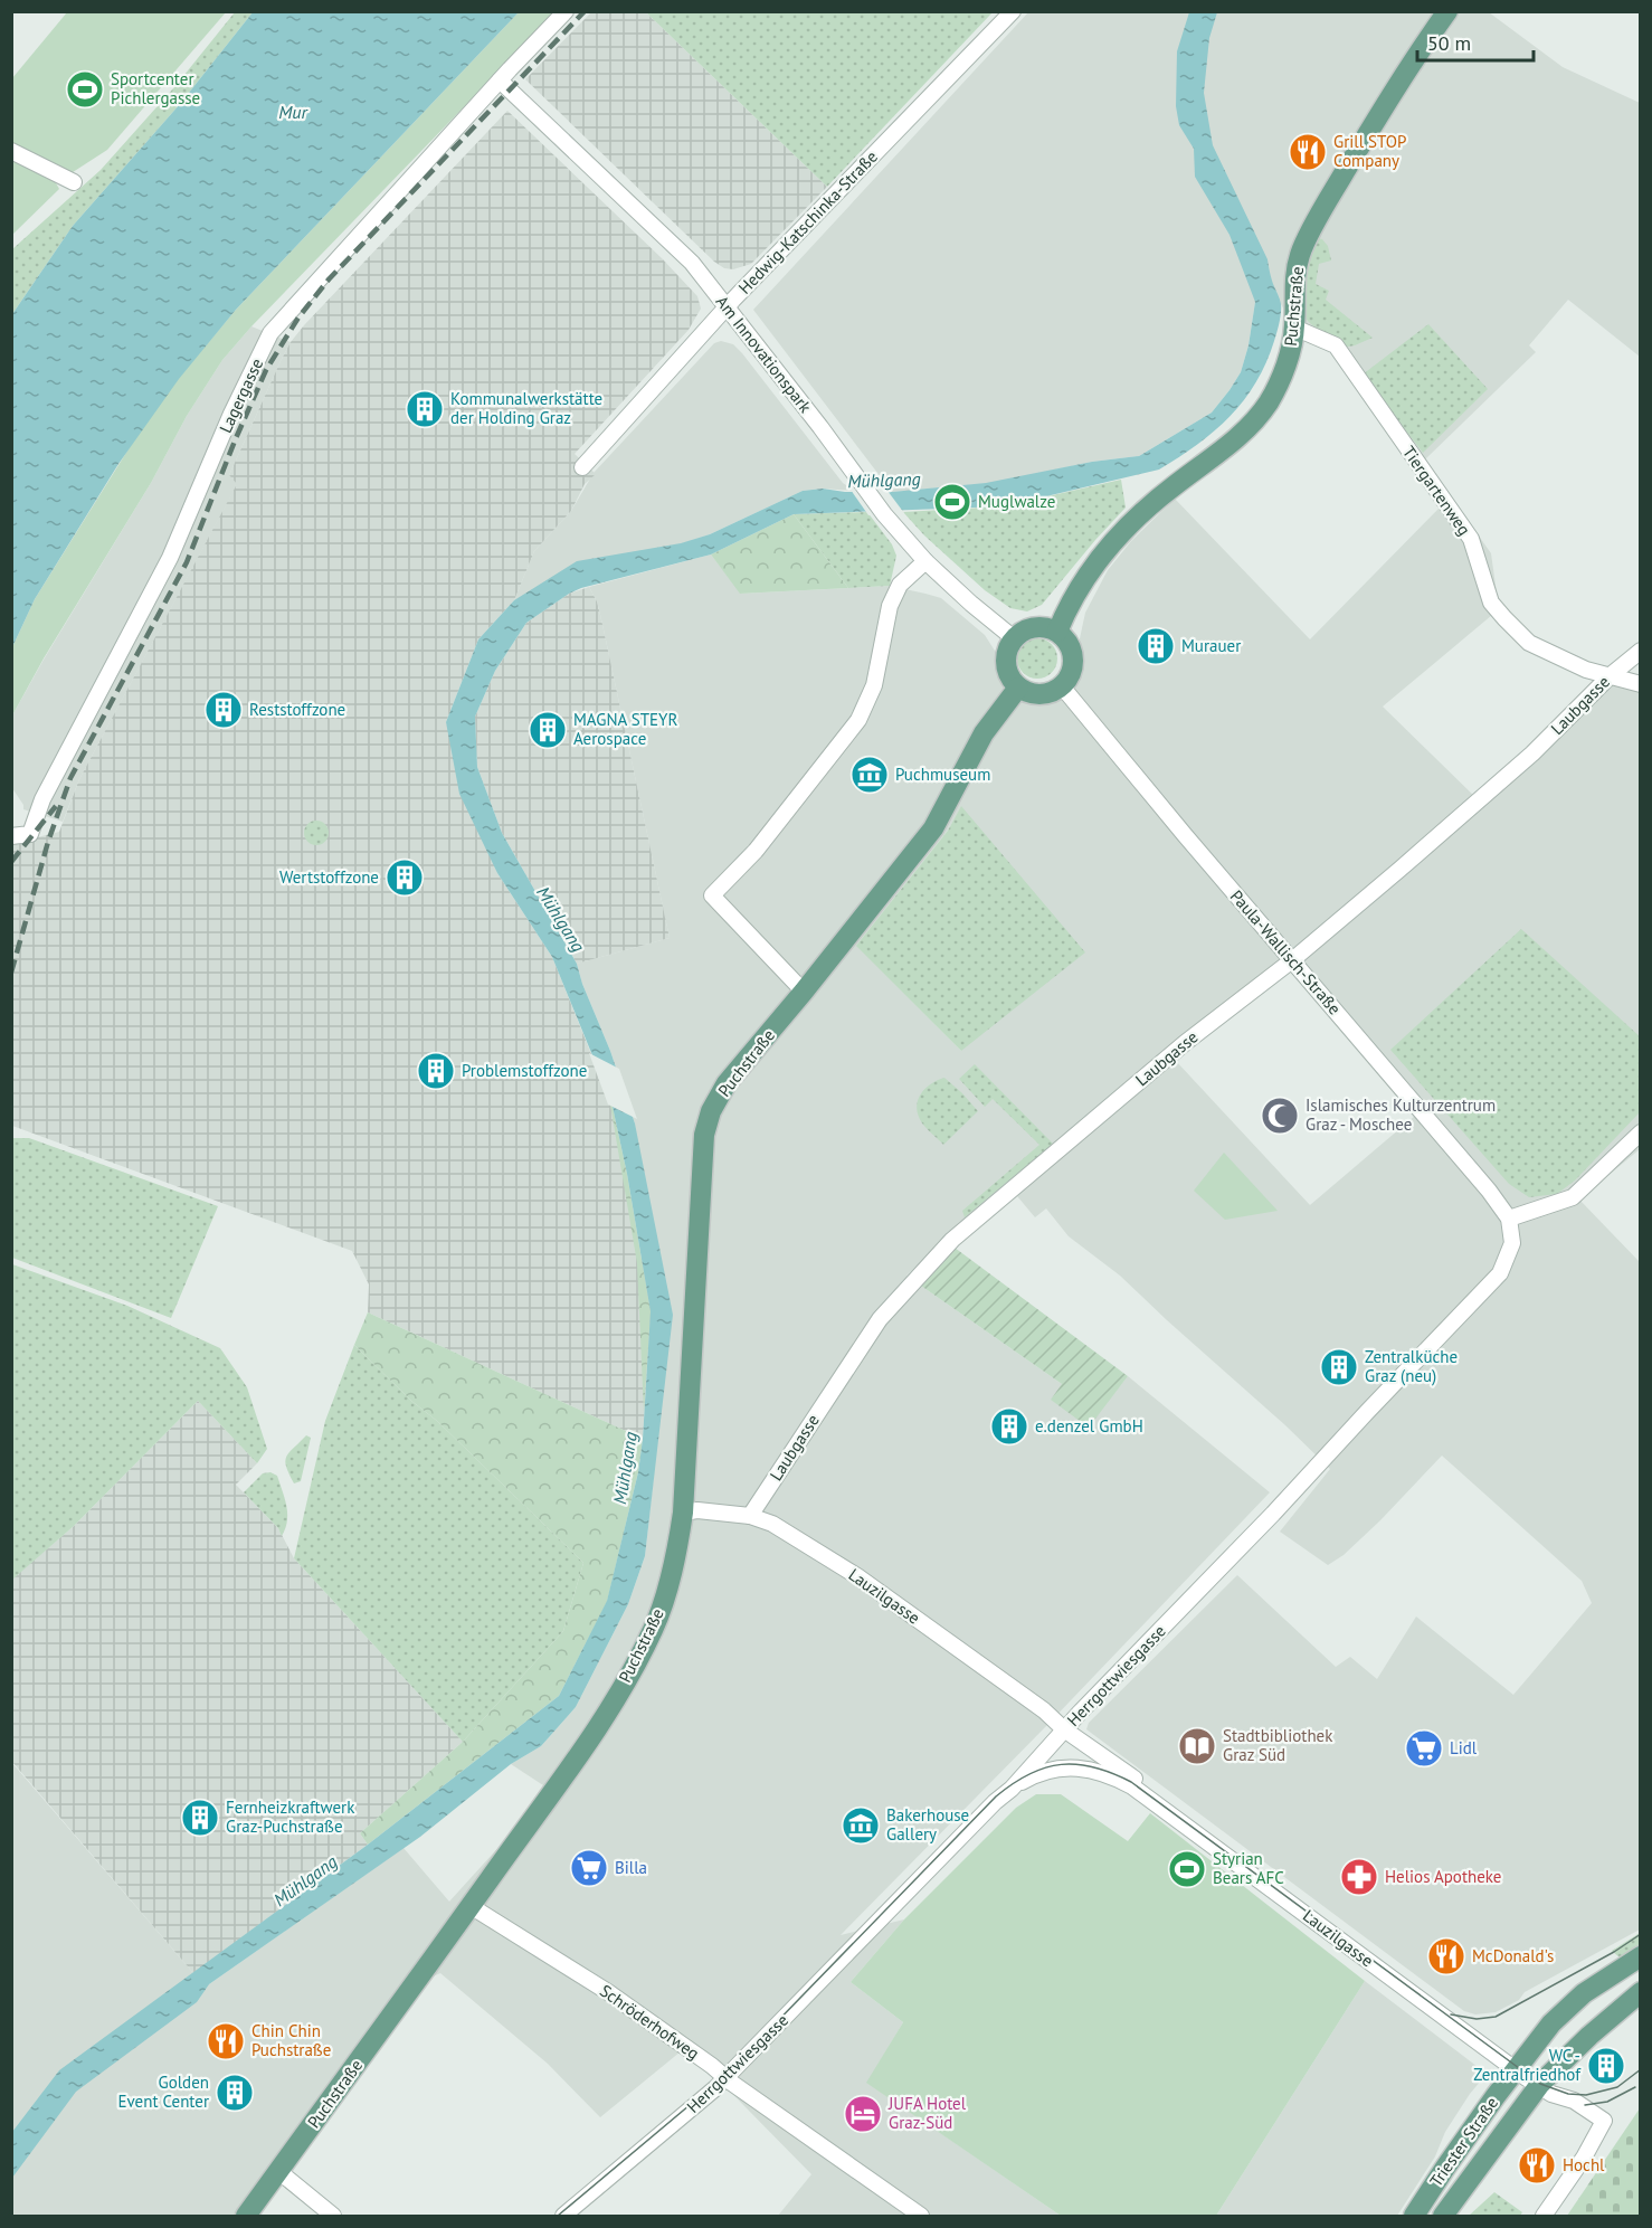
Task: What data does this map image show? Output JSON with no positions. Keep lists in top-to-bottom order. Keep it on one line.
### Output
{"streets":{"main road":["Puchstraße","Triester Straße"],"street":["Hedwig-Katschinka-Straße","Am Innovationspark","Lagergasse","Tiergartenweg","Laubgasse","Paula-Wallisch-Straße","Lauzilgasse","Herrgottwiesgasse","Schröderhofweg"]},"crossings":[["Hedwig-Katschinka-Straße","Am Innovationspark"],["Puchstraße","Am Innovationspark"],["Puchstraße","Tiergartenweg"],["Puchstraße","Paula-Wallisch-Straße"],["Puchstraße","Lauzilgasse"],["Puchstraße","Schröderhofweg"],["Am Innovationspark","Lagergasse"],["Am Innovationspark","Paula-Wallisch-Straße"],["Tiergartenweg","Laubgasse"],["Laubgasse","Paula-Wallisch-Straße"],["Laubgasse","Lauzilgasse"],["Paula-Wallisch-Straße","Herrgottwiesgasse"],["Lauzilgasse","Herrgottwiesgasse"],["Lauzilgasse","Triester Straße"],["Herrgottwiesgasse","Schröderhofweg"]],"water":["Mur","Mühlgang"],"places":{"sports":["Sportcenter Pichlergasse","Muglwalze","Styrian Bears AFC"],"restaurant":["Grill STOP Company","McDonald's","Chin Chin Puchstraße","Hochl"],"building":["Kommunalwerkstätte der Holding Graz","Murauer","Reststoffzone","MAGNA STEYR Aerospace","Wertstoffzone","Problemstoffzone","Zentralküche Graz (neu)","e.denzel GmbH","Fernheizkraftwerk Graz-Puchstraße","WC - Zentralfriedhof","Golden Event Center"],"museum":["Puchmuseum","Bakerhouse Gallery"],"mosque":["Islamisches Kulturzentrum Graz - Moschee"],"library":["Stadtbibliothek Graz Süd"],"supermarket":["Lidl","Billa"],"pharmacy":["Helios Apotheke"],"hotel":["JUFA Hotel Graz-Süd"]},"scale_bar":"50 m"}
